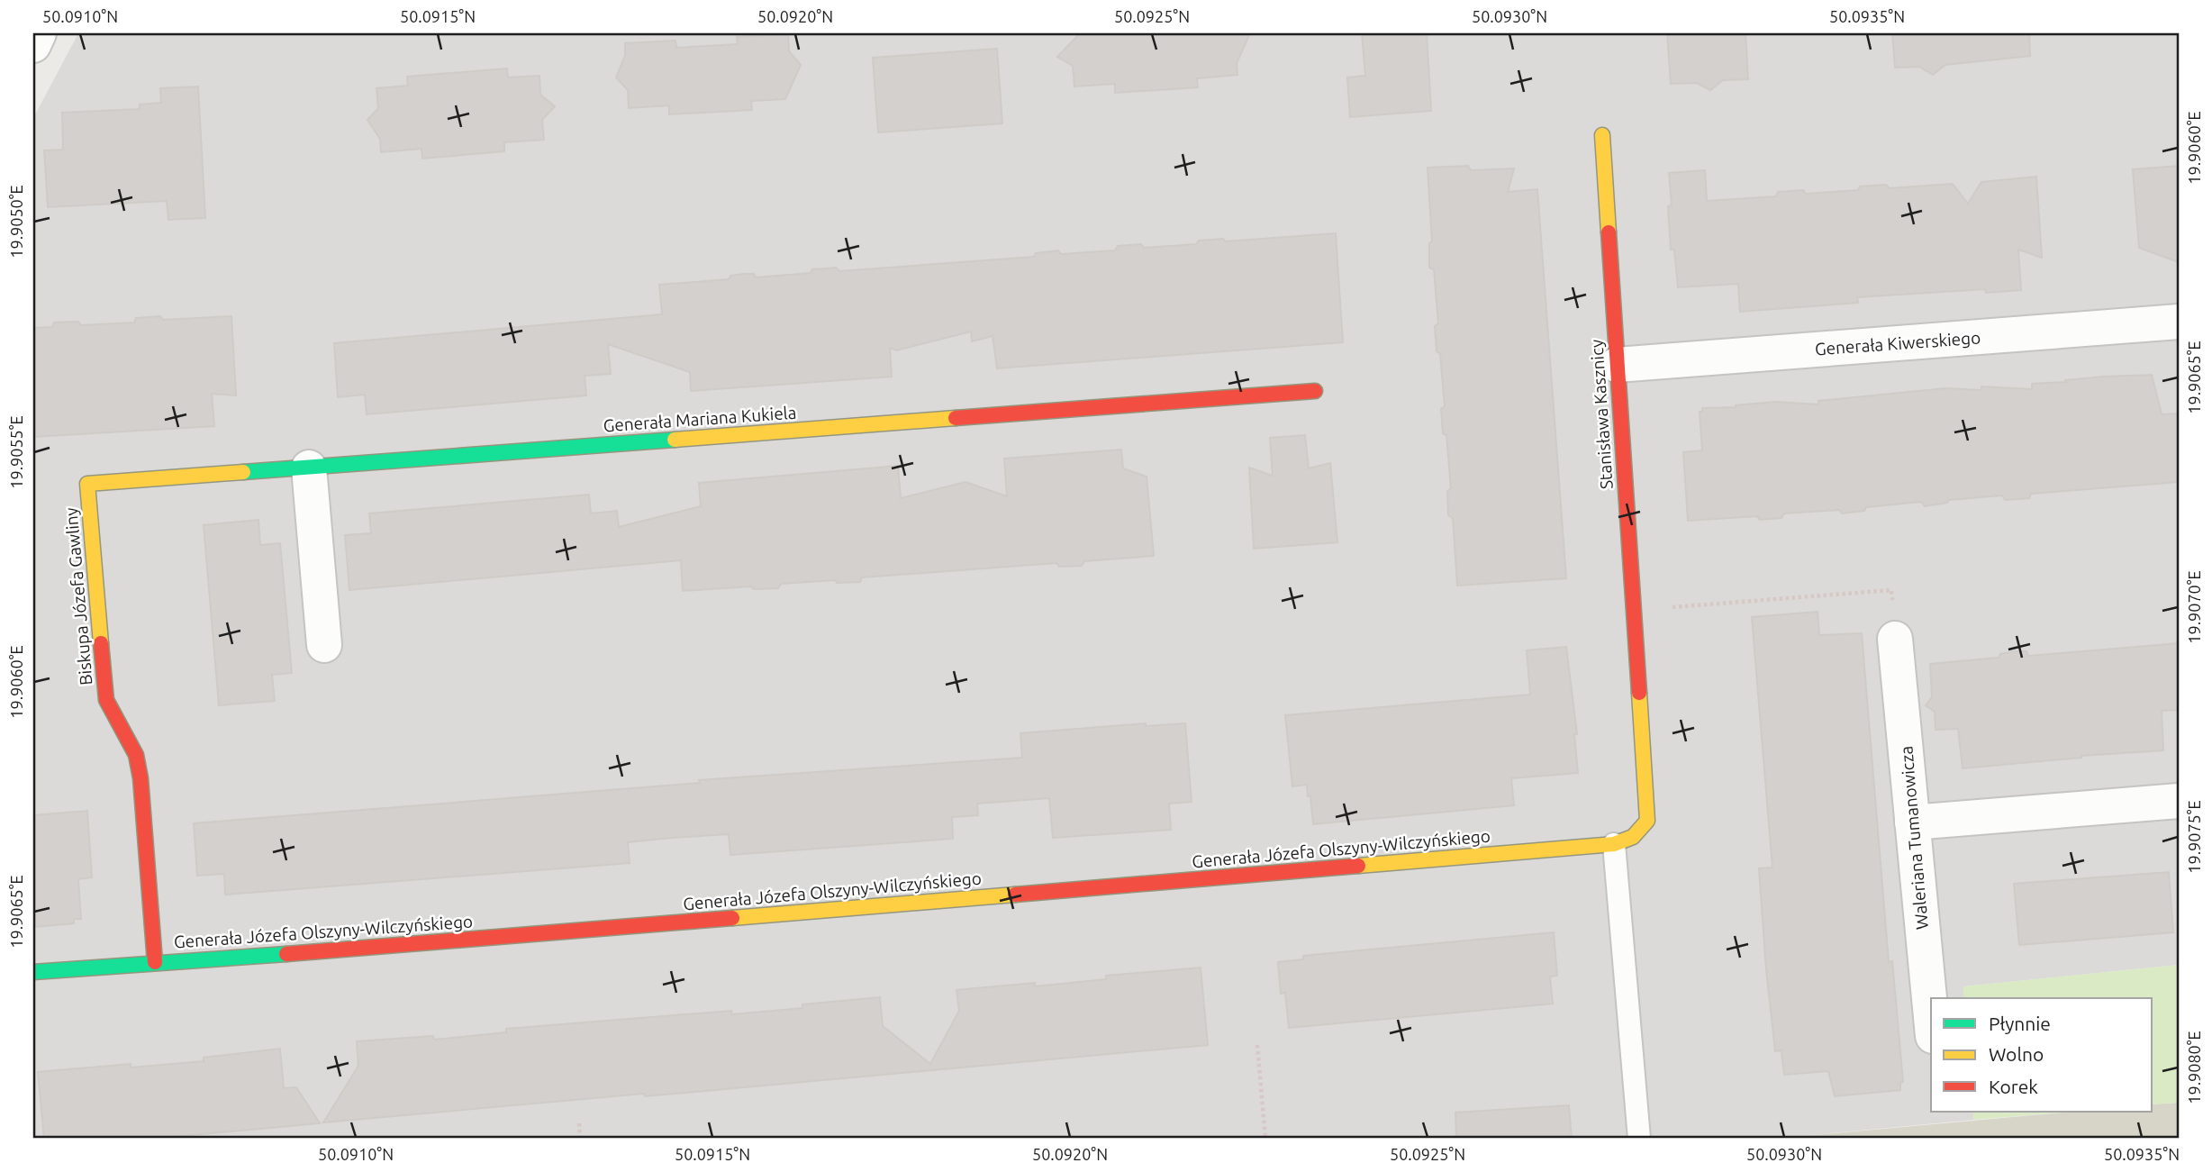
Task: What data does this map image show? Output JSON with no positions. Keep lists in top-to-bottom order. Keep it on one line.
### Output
{"streets":{"street":["Generała Kiwerskiego","Stanisława Kasznicy","Generała Mariana Kukiela","Biskupa Józefa Gawliny","Waleriana Tumanowicza","Generała Józefa Olszyny-Wilczyńskiego"]},"crossings":[["Generała Kiwerskiego","Stanisława Kasznicy"],["Stanisława Kasznicy","Generała Józefa Olszyny-Wilczyńskiego"],["Generała Mariana Kukiela","Biskupa Józefa Gawliny"],["Biskupa Józefa Gawliny","Generała Józefa Olszyny-Wilczyńskiego"]],"legend":["Płynnie","Wolno","Korek"],"coordinates":["50.0910°N","50.0915°N","50.0920°N","50.0925°N","50.0930°N","50.0935°N","19.9060°E","19.9050°E","19.9065°E","19.9055°E","19.9070°E","19.9075°E","19.9080°E"]}
